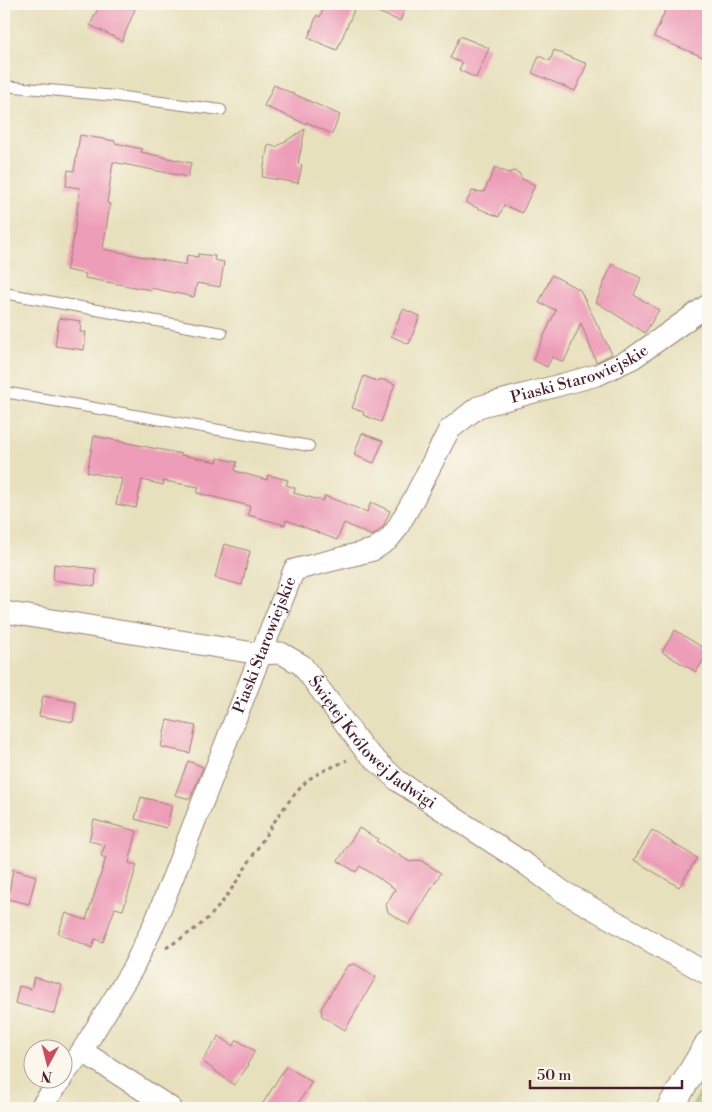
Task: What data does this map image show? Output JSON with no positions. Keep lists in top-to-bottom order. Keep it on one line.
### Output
{"streets":{"street":["Piaski Starowiejskie","Świętej Królowej Jadwigi"]},"crossings":[["Piaski Starowiejskie","Świętej Królowej Jadwigi"]],"scale_bar":"50 m","north":"bottom"}
